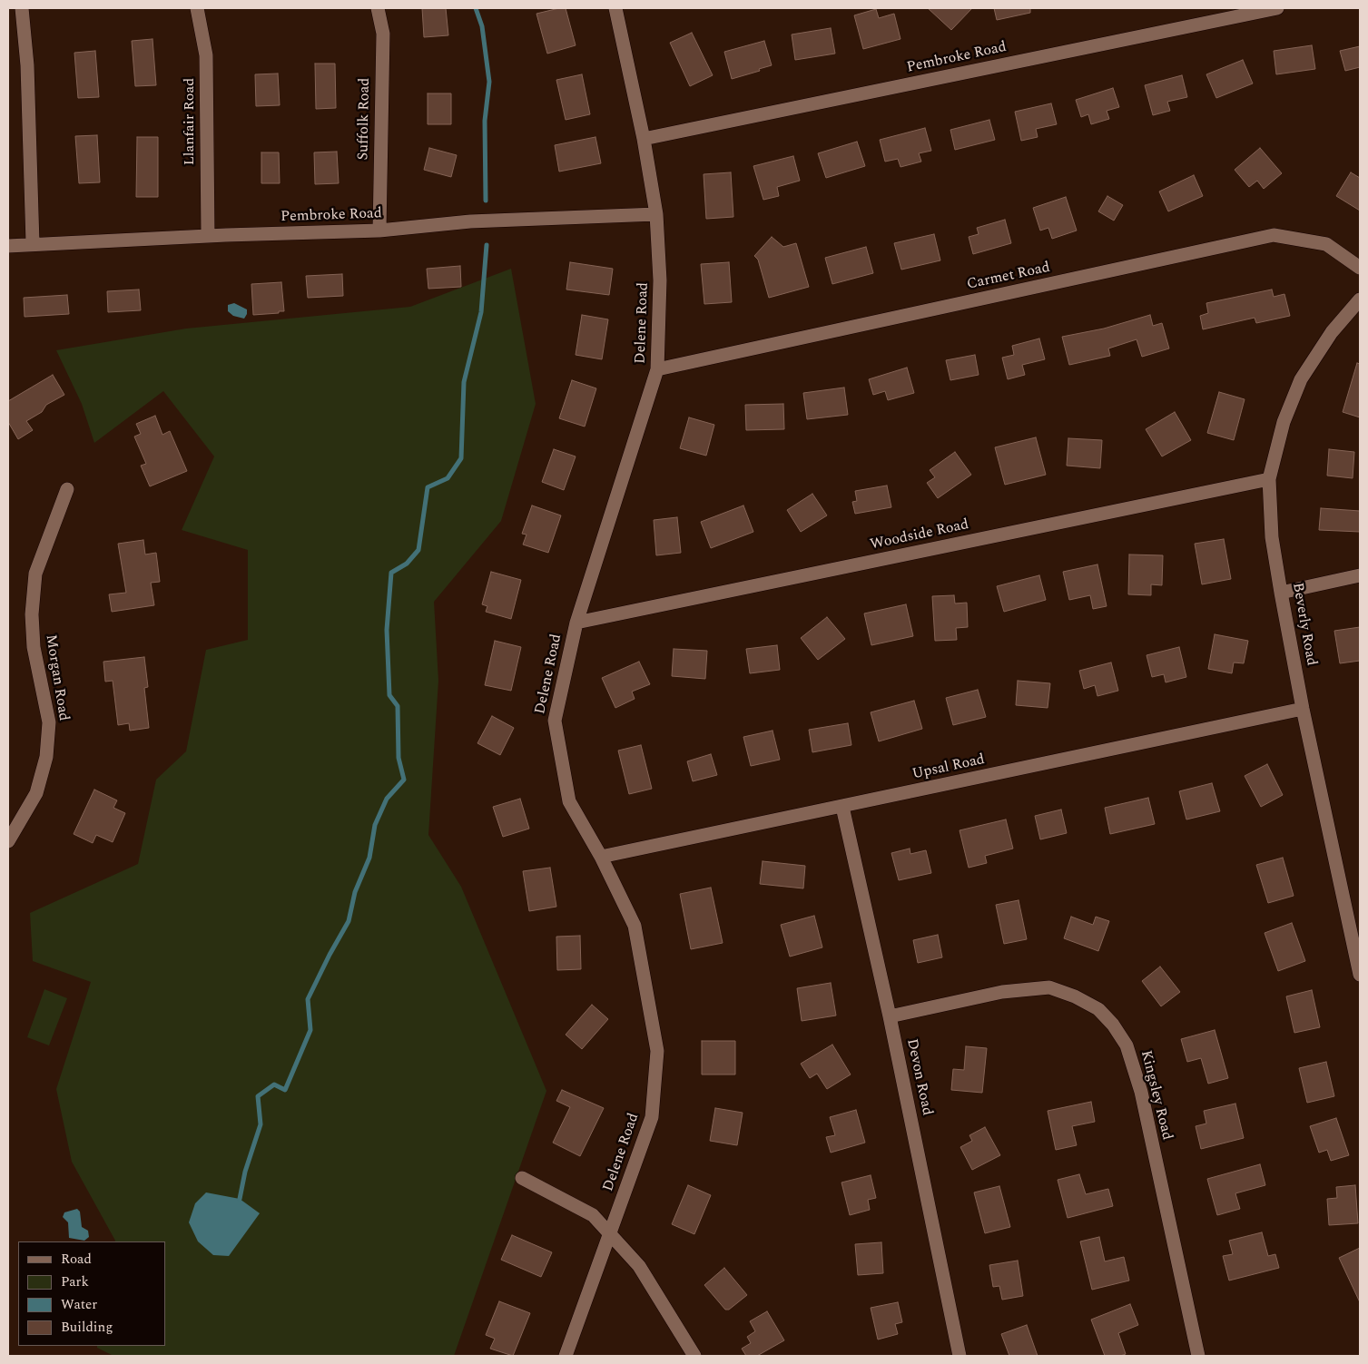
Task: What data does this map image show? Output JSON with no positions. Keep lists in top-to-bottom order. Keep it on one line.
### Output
{"streets":{"street":["Pembroke Road","Suffolk Road","Llanfair Road","Carmet Road","Delene Road","Woodside Road","Beverly Road","Morgan Road","Upsal Road","Devon Road","Kingsley Road"]},"crossings":[["Pembroke Road","Suffolk Road"],["Pembroke Road","Llanfair Road"],["Pembroke Road","Delene Road"],["Carmet Road","Delene Road"],["Delene Road","Woodside Road"],["Delene Road","Upsal Road"],["Woodside Road","Beverly Road"],["Beverly Road","Upsal Road"],["Upsal Road","Devon Road"],["Devon Road","Kingsley Road"]],"legend":["Road","Park","Water","Building"]}
